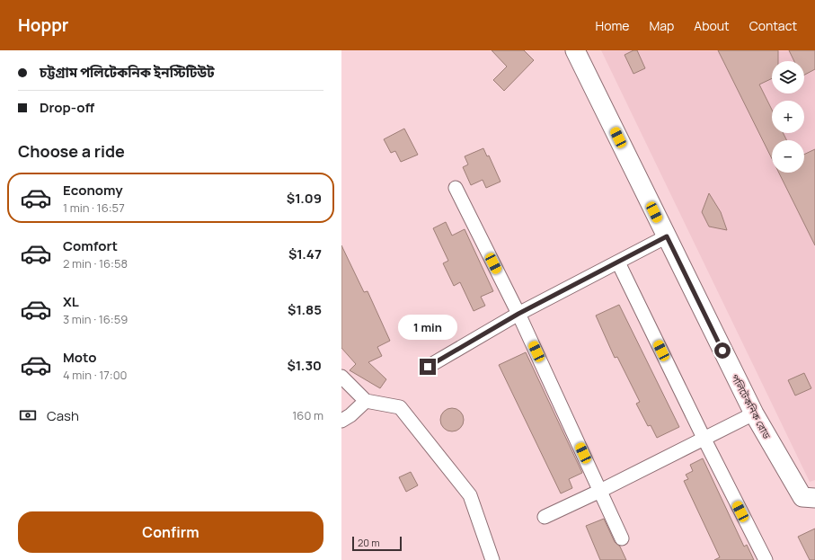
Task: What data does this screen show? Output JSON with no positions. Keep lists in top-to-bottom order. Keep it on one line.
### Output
{"streets":{"main road":["পলিটেকনিক রোড"]},"scale_bar":"20 m","page":{"header":"Hoppr","nav":["Home","Map","About","Contact"],"banner":["চট্টগ্রাম পলিটেকনিক ইনস্টিটিউট","Drop-off"],"map_buttons":["+","−"],"heading":"Choose a ride","list":[{"name":"Economy","note":"1 min · 16:57","value":"$1.09"},{"name":"Comfort","note":"2 min · 16:58","value":"$1.47"},{"name":"XL","note":"3 min · 16:59","value":"$1.85"},{"name":"Moto","note":"4 min · 17:00","value":"$1.30"}],"bubble":"1 min","pay":["Cash","160 m"],"buttons":"Confirm","scale":"20 m"}}
